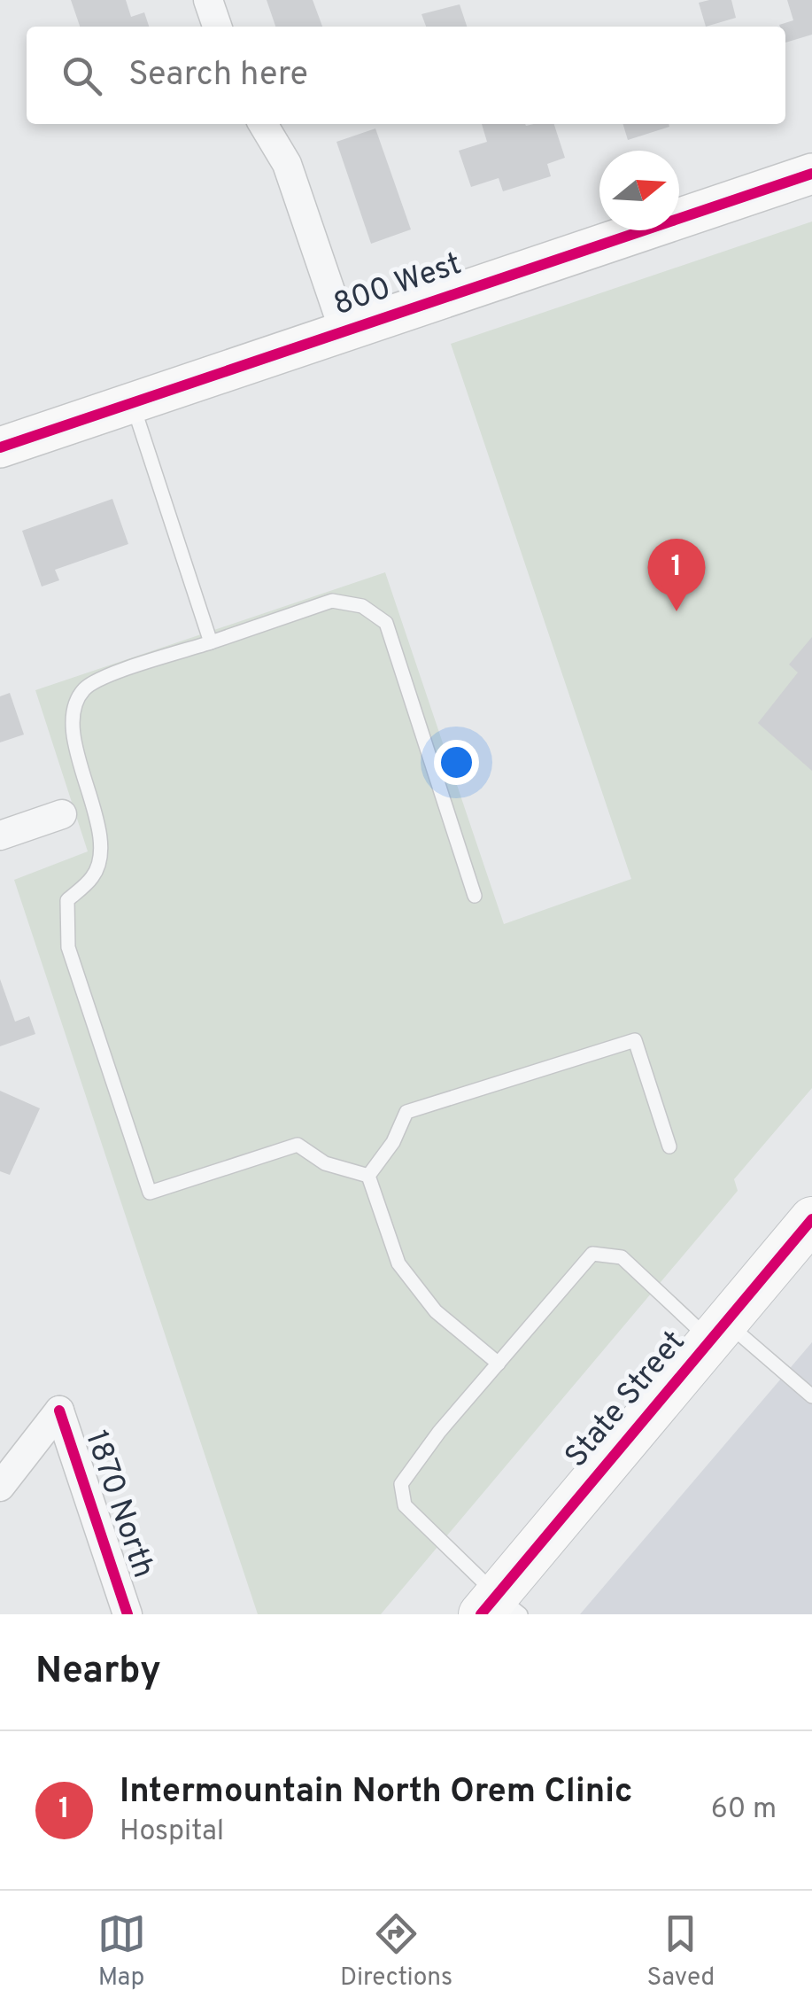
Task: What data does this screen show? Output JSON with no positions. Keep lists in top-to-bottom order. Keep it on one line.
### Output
{"streets":{"main road":["State Street"],"street":["800 West","1870 North"]},"north":"right","page":{"search":"Search here","pins":"1","heading":"Nearby","list":[{"mark":"1","name":"Intermountain North Orem Clinic","note":"Hospital","value":"60 m"}],"nav":["Map","Directions","Saved"]}}
